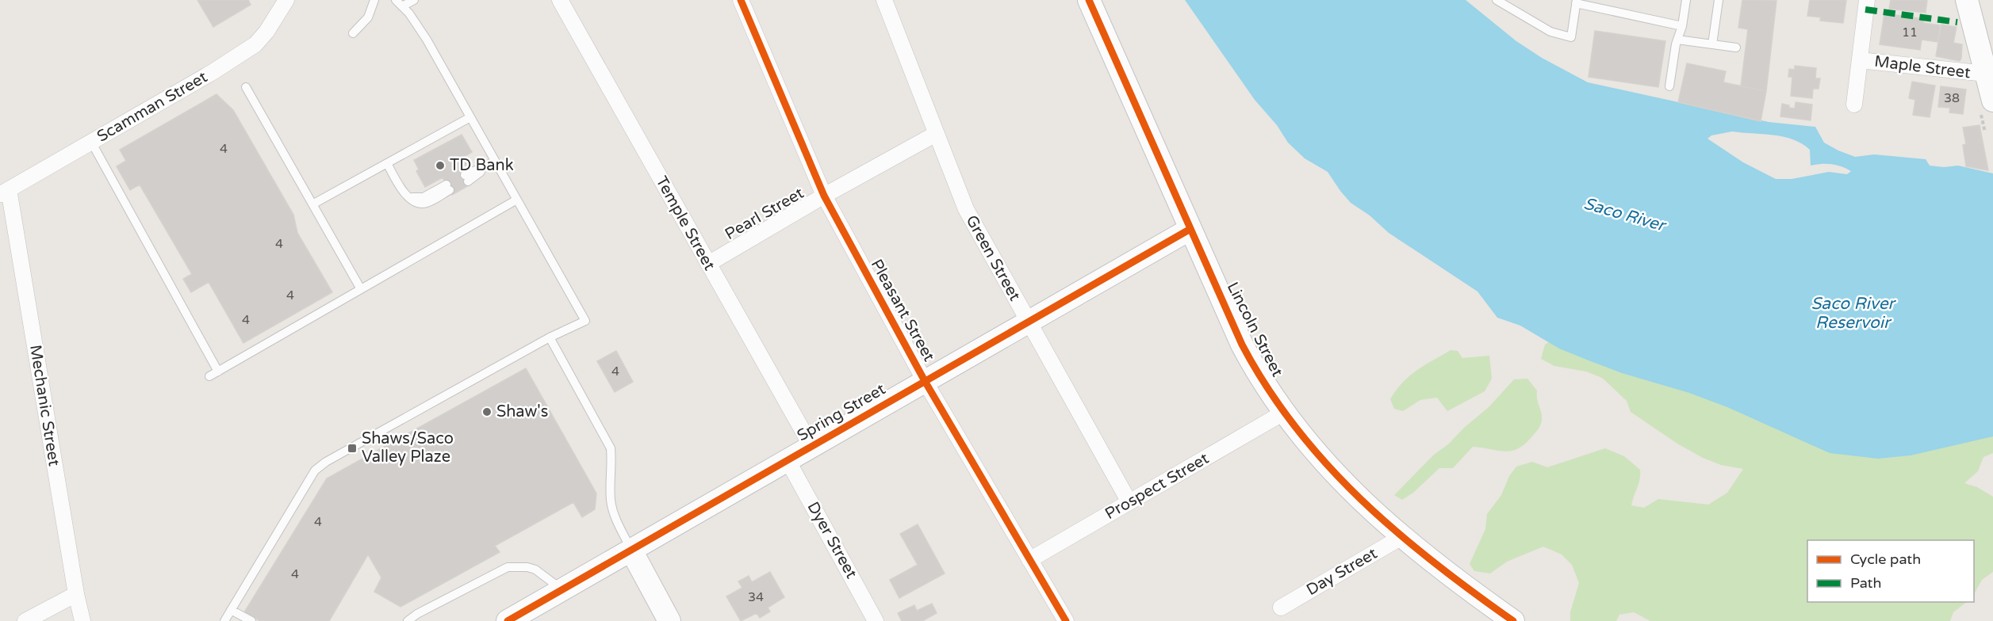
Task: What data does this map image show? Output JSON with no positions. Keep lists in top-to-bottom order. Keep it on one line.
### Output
{"streets":{"street":["Maple Street","Scamman Street","Pearl Street","Temple Street","Green Street","Pleasant Street","Lincoln Street","Mechanic Street","Spring Street","Prospect Street","Dyer Street","Day Street"]},"crossings":[["Scamman Street","Mechanic Street"],["Pearl Street","Temple Street"],["Pearl Street","Green Street"],["Pearl Street","Pleasant Street"],["Temple Street","Spring Street"],["Green Street","Spring Street"],["Green Street","Prospect Street"],["Pleasant Street","Spring Street"],["Pleasant Street","Prospect Street"],["Lincoln Street","Spring Street"],["Lincoln Street","Prospect Street"],["Lincoln Street","Day Street"],["Spring Street","Dyer Street"]],"water":["Saco River","Saco River Reservoir"],"places":{"other":["TD Bank","Shaw's"],"transit":["Shaws/Saco Valley Plaze"]},"house_numbers":["11","38","4","4","4","4","4","4","4","34"],"legend":["Cycle path","Path"]}
